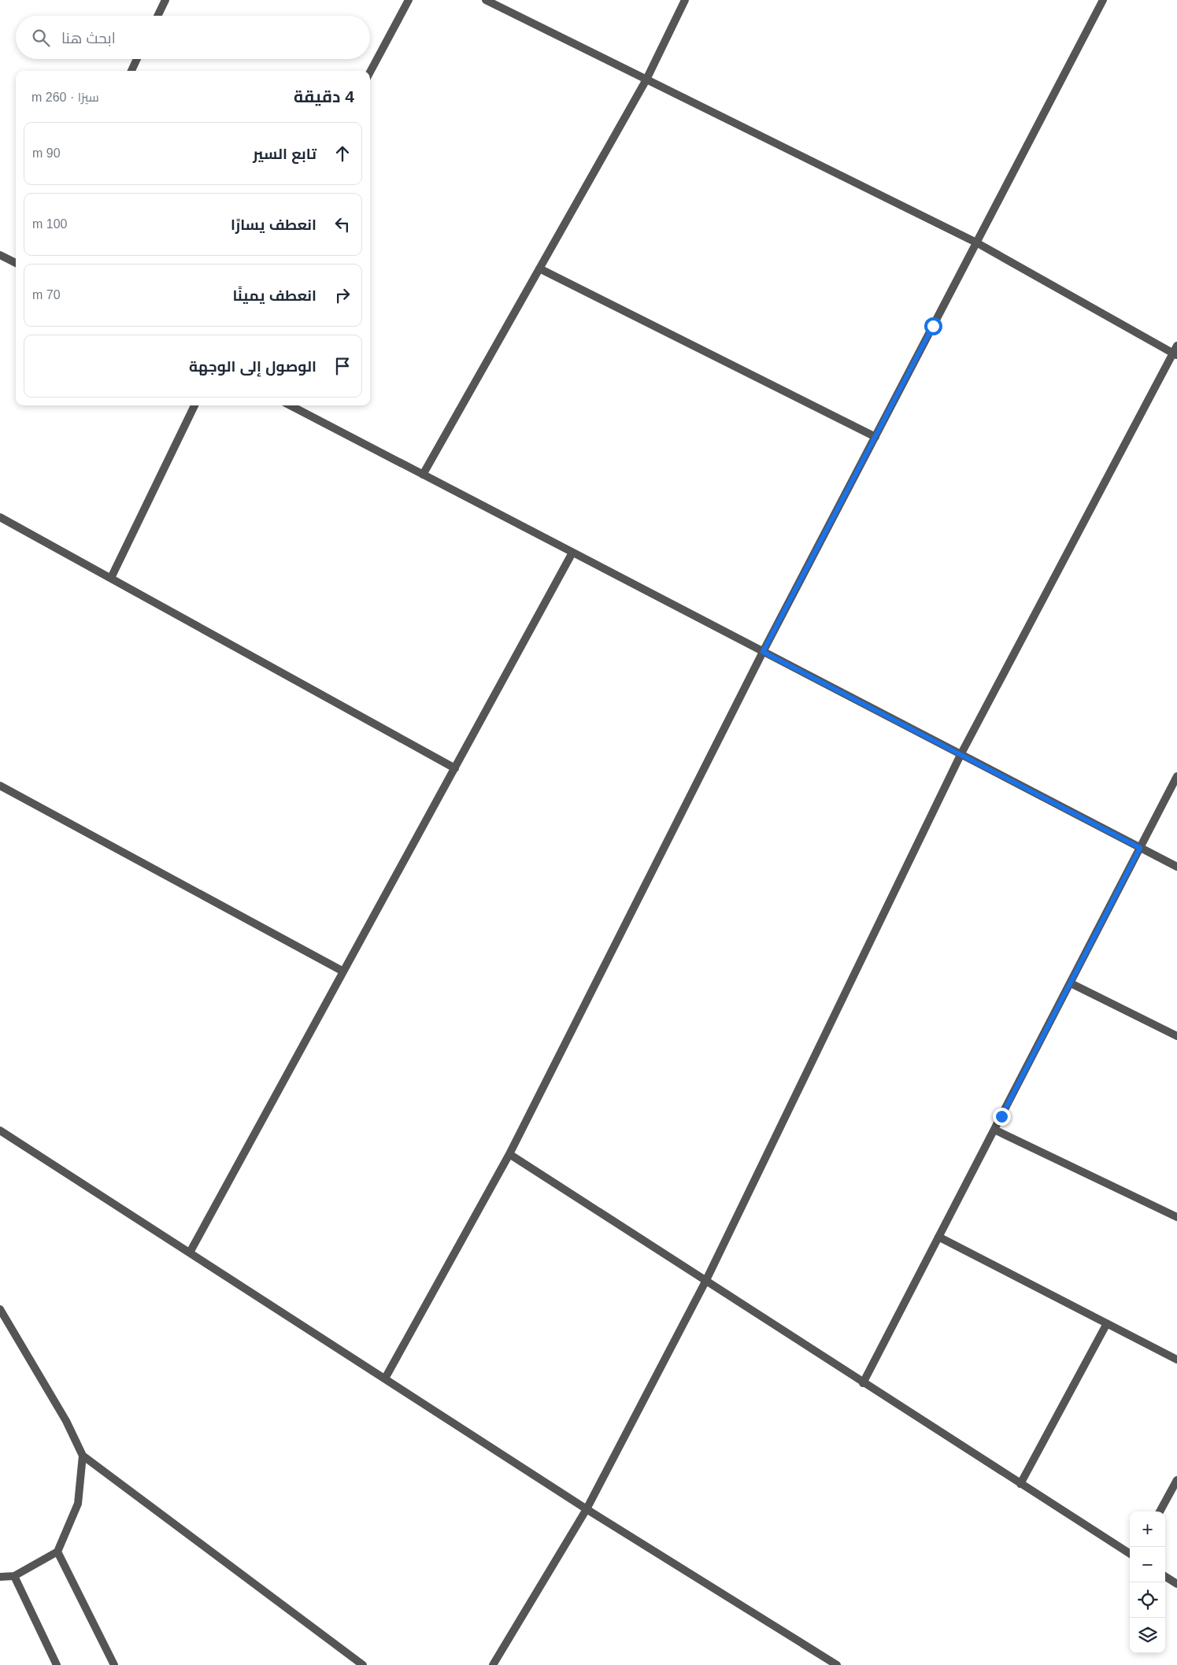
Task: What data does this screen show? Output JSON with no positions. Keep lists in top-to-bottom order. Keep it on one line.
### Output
{"page":{"search":"ابحث هنا","heading":["4 دقيقة","سيرًا · 260 m"],"list":[["تابع السير","90 m"],["انعطف يسارًا","100 m"],["انعطف يمينًا","70 m"],"الوصول إلى الوجهة"],"map_buttons":["+","−"]}}
